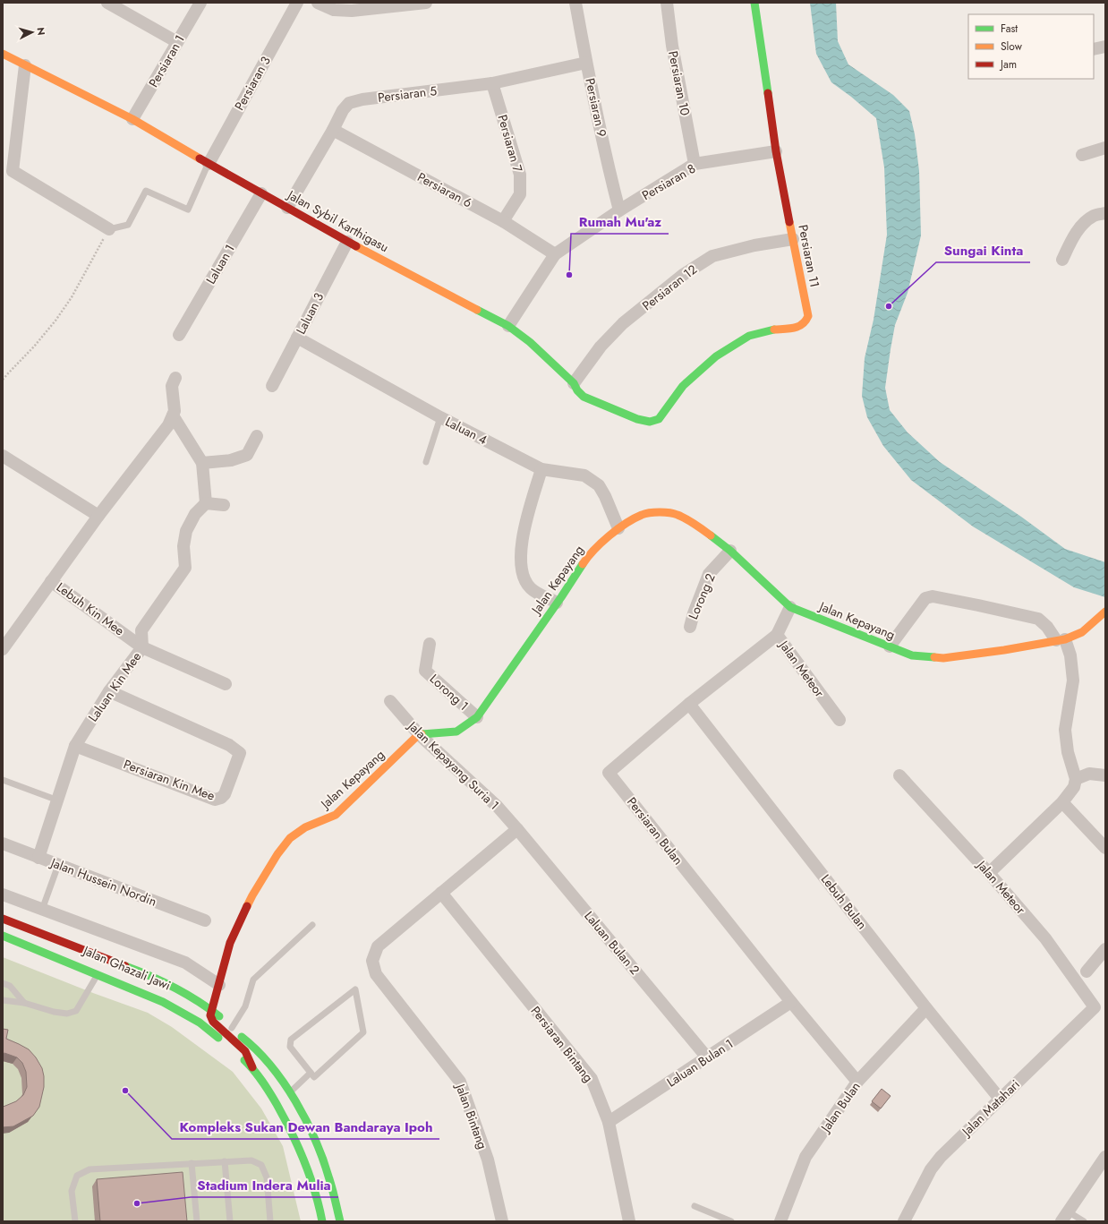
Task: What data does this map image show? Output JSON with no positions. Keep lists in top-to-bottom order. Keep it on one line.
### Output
{"streets":{"street":["Persiaran 1","Persiaran 3","Persiaran 10","Persiaran 5","Persiaran 9","Persiaran 7","Persiaran 8","Persiaran 6","Jalan Sybil Karthigasu","Persiaran 11","Laluan 1","Persiaran 12","Laluan 3","Laluan 4","Jalan Kepayang","Lorong 2","Lebuh Kin Mee","Jalan Meteor","Laluan Kin Mee","Lorong 1","Jalan Kepayang Suria 1","Persiaran Kin Mee","Persiaran Bulan","Jalan Hussein Nordin","Lebuh Bulan","Laluan Bulan 2","Jalan Ghazali Jawi","Persiaran Bintang","Laluan Bulan 1","Jalan Bulan","Jalan Matahari","Jalan Bintang"]},"crossings":[["Persiaran 1","Jalan Sybil Karthigasu"],["Persiaran 3","Jalan Sybil Karthigasu"],["Persiaran 10","Persiaran 8"],["Persiaran 5","Persiaran 9"],["Persiaran 5","Persiaran 7"],["Persiaran 5","Persiaran 6"],["Persiaran 5","Jalan Sybil Karthigasu"],["Persiaran 9","Persiaran 8"],["Persiaran 7","Persiaran 6"],["Persiaran 8","Persiaran 6"],["Persiaran 8","Jalan Sybil Karthigasu"],["Persiaran 8","Persiaran 11"],["Jalan Sybil Karthigasu","Persiaran 11"],["Jalan Sybil Karthigasu","Laluan 1"],["Jalan Sybil Karthigasu","Persiaran 12"],["Jalan Sybil Karthigasu","Laluan 3"],["Persiaran 11","Persiaran 12"],["Laluan 3","Laluan 4"],["Laluan 4","Jalan Kepayang"],["Jalan Kepayang","Lorong 2"],["Jalan Kepayang","Lorong 1"],["Jalan Kepayang","Jalan Kepayang Suria 1"],["Jalan Kepayang","Persiaran Bulan"],["Jalan Kepayang","Jalan Ghazali Jawi"],["Lebuh Kin Mee","Laluan Kin Mee"],["Jalan Meteor","Persiaran Bulan"],["Jalan Meteor","Jalan Matahari"],["Laluan Kin Mee","Persiaran Kin Mee"],["Laluan Kin Mee","Jalan Hussein Nordin"],["Jalan Kepayang Suria 1","Laluan Bulan 2"],["Persiaran Bulan","Lebuh Bulan"],["Persiaran Bulan","Laluan Bulan 1"],["Persiaran Bulan","Jalan Bulan"],["Lebuh Bulan","Jalan Bulan"],["Lebuh Bulan","Jalan Matahari"],["Laluan Bulan 2","Laluan Bulan 1"],["Persiaran Bintang","Laluan Bulan 1"],["Persiaran Bintang","Jalan Bintang"]],"places":["Rumah Mu'az","Sungai Kinta","Kompleks Sukan Dewan Bandaraya Ipoh","Stadium Indera Mulia"],"legend":["Fast","Slow","Jam"],"north":"right"}
